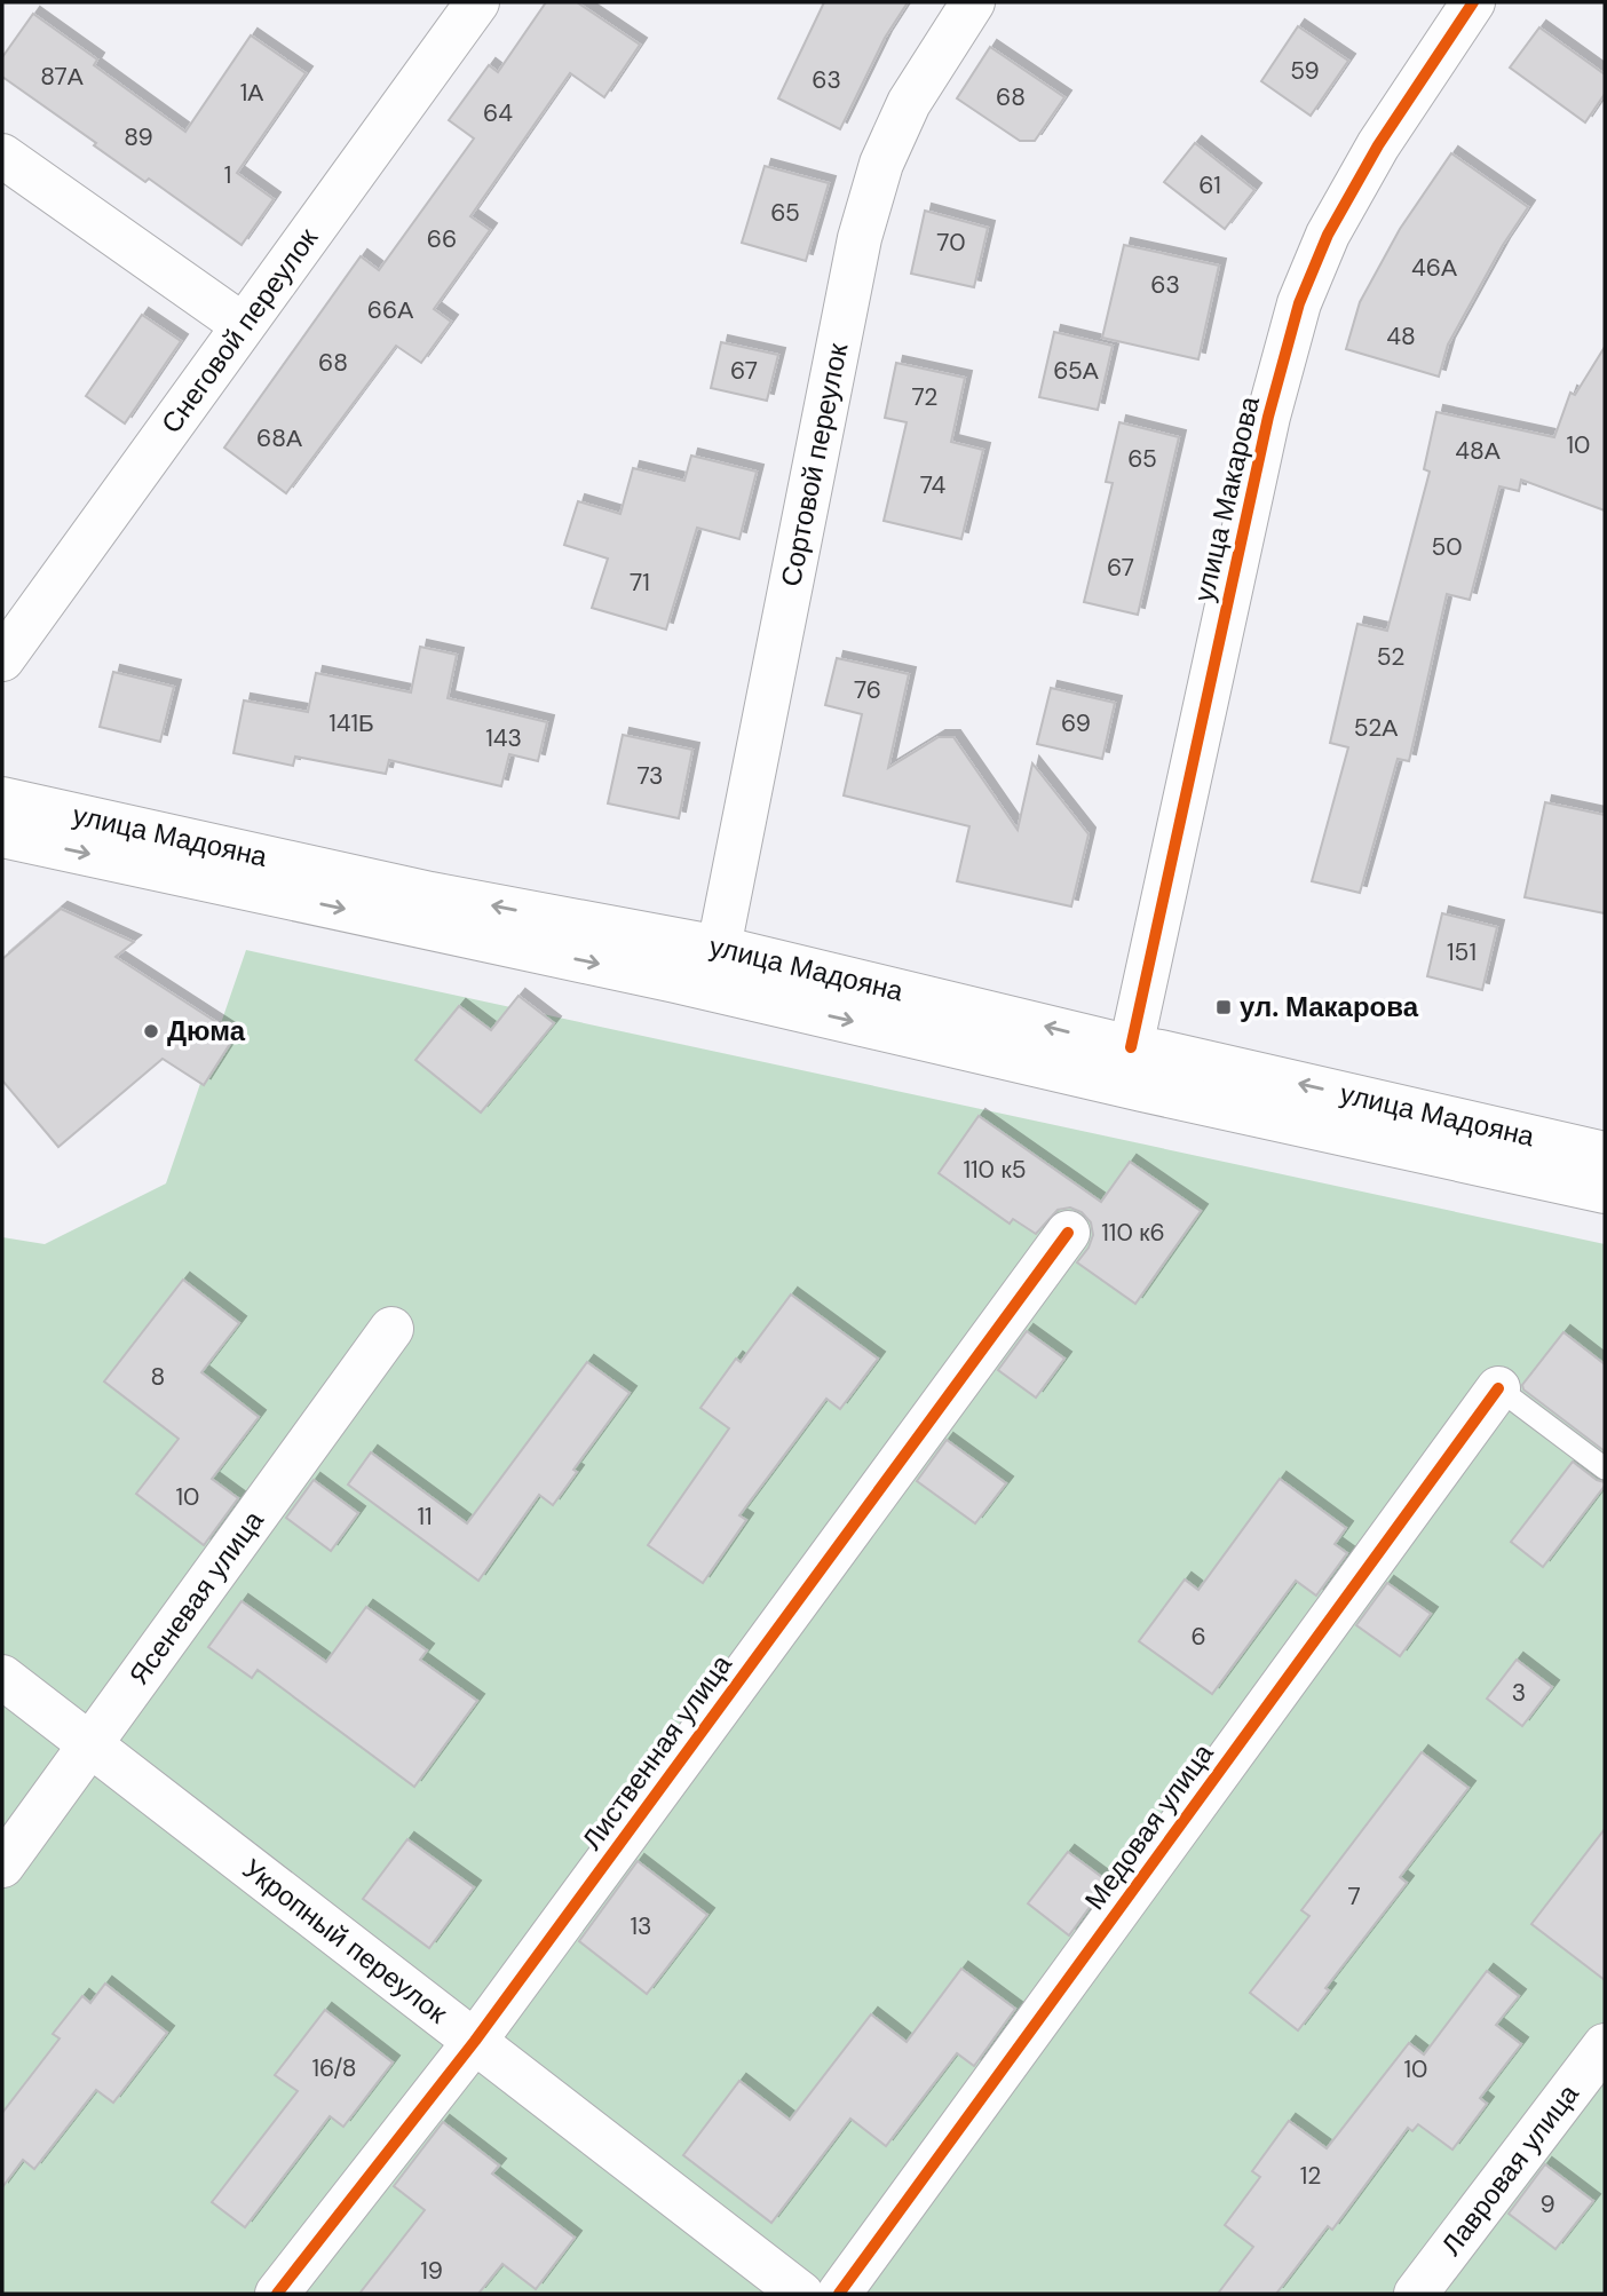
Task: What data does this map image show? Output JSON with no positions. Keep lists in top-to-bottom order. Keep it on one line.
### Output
{"streets":{"street":["Снеговой переулок","Сортовой переулок","улица Макарова","улица Мадояна","Ясеневая улица","Лиственная улица","Медовая улица","Укропный переулок","Лавровая улица"]},"crossings":[["Сортовой переулок","улица Мадояна"],["улица Макарова","улица Мадояна"],["Ясеневая улица","Укропный переулок"],["Лиственная улица","Укропный переулок"]],"places":{"transit":["ул. Макарова"],"other":["Дюма"]},"house_numbers":["59","87А","63","1А","68","64","89","1","61","65","66","70","46А","63","66А","48","68","67","65А","72","68А","10","48А","65","74","50","67","71","52","76","141Б","69","52А","143","73","151","110 к5","110 к6","8","10","11","6","3","7","13","16/8","10","12","9","19"]}
